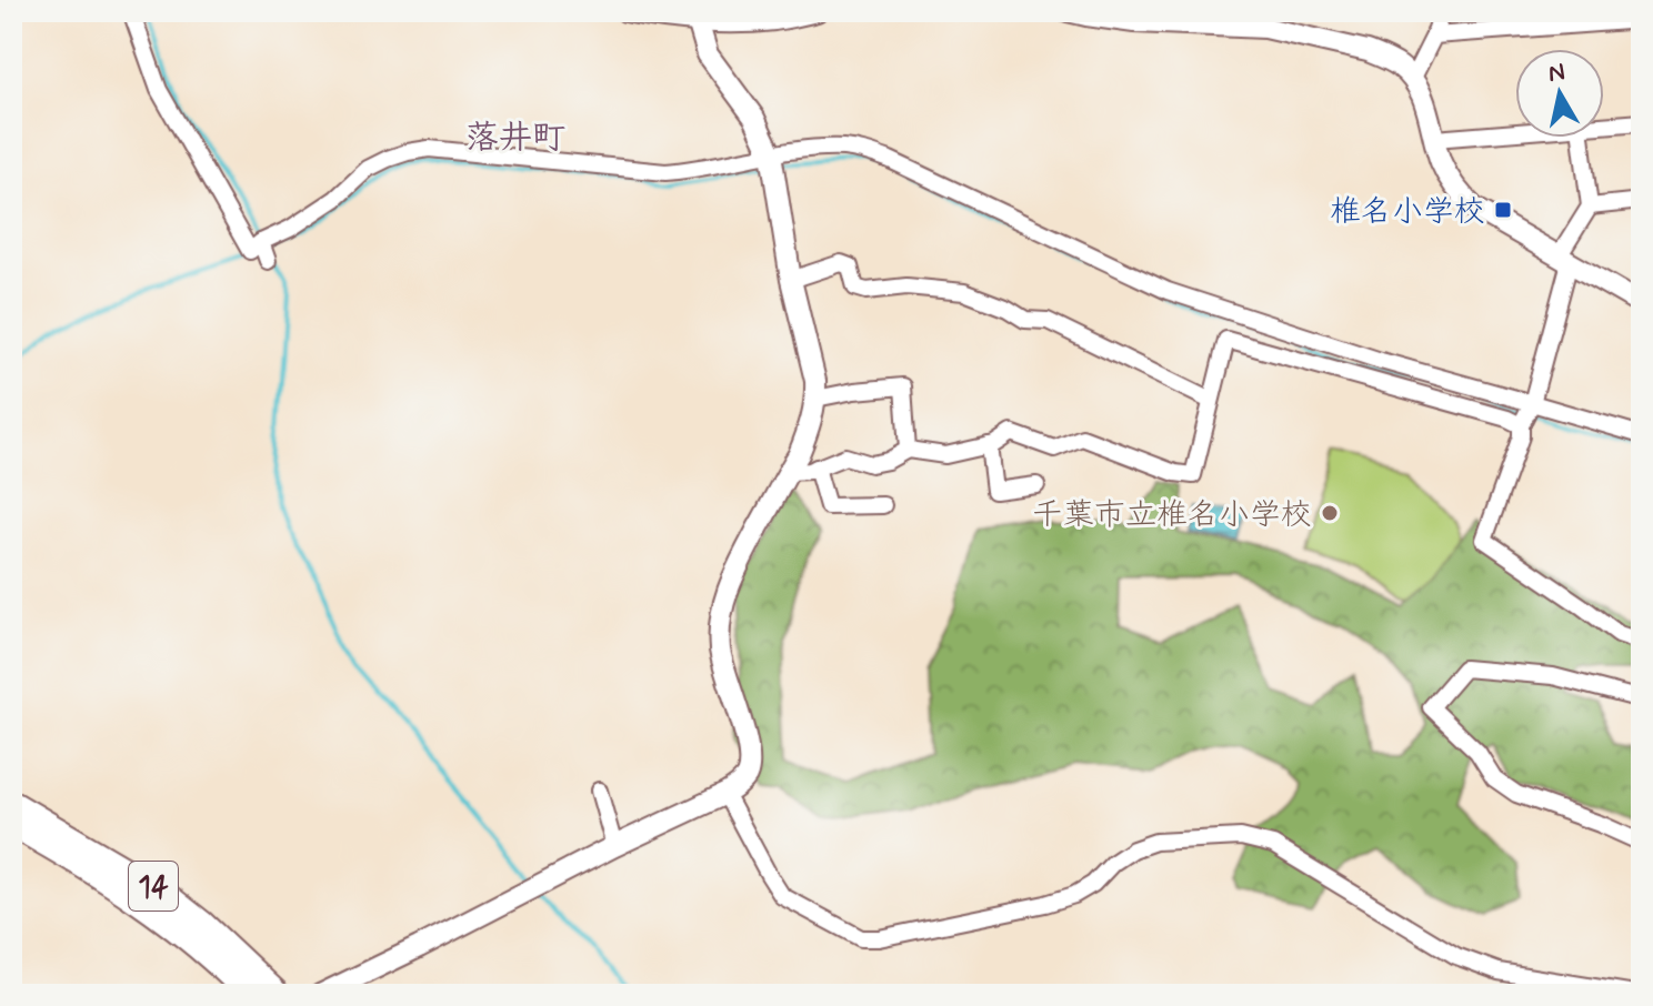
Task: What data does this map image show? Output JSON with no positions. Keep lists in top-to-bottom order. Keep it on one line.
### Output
{"streets":{"main road":["14"]},"districts":["落井町"],"places":{"transit":["椎名小学校"],"other":["千葉市立椎名小学校"]},"north":"top"}
